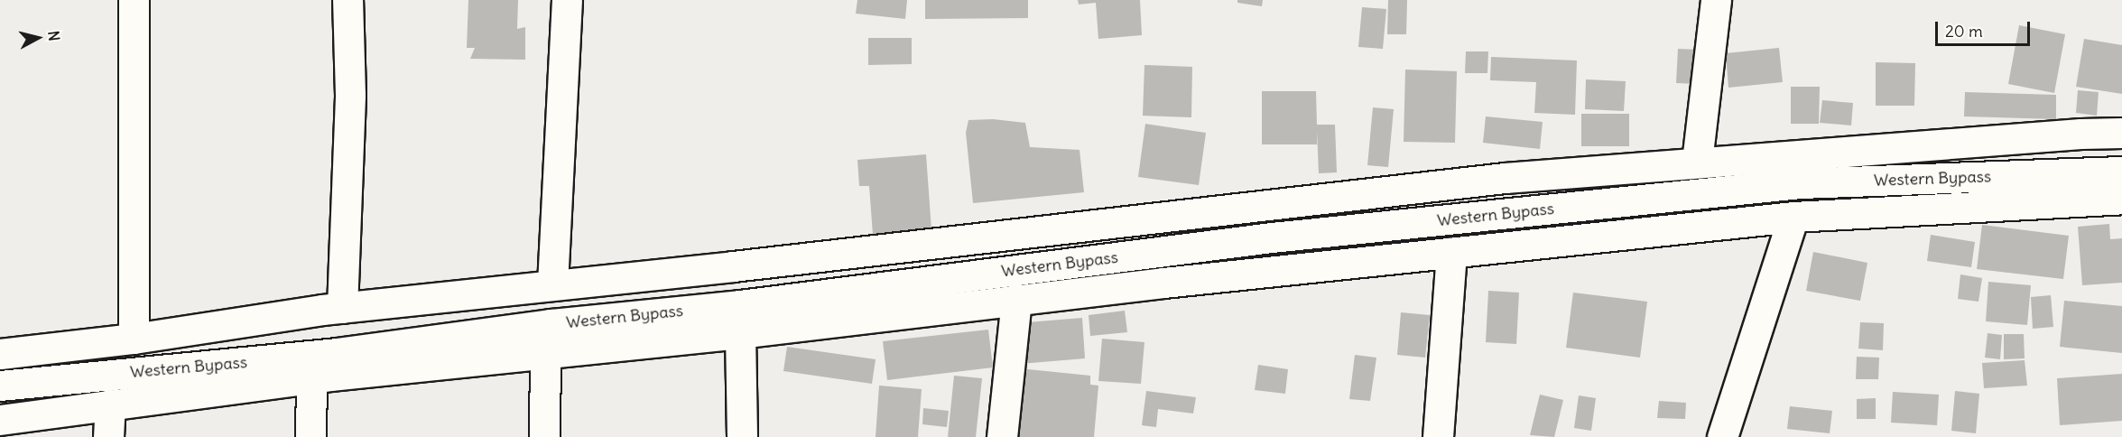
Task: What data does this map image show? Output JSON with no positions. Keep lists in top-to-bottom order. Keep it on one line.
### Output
{"streets":{"main road":["Western Bypass"]},"scale_bar":"20 m","north":"right"}
